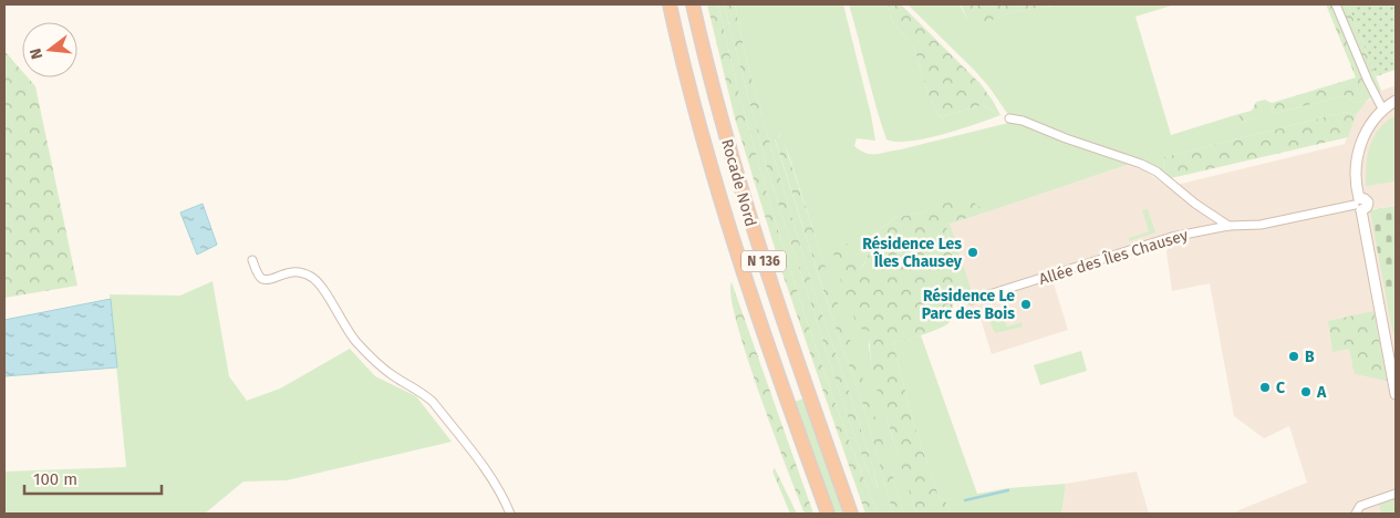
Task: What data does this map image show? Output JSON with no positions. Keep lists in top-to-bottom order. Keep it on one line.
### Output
{"streets":{"highway":["Rocade Nord","N 136"],"street":["Allée des Îles Chausey"]},"places":["Résidence Les Îles Chausey","Résidence Le Parc des Bois","B","C","A"],"scale_bar":"100 m","north":"left"}
